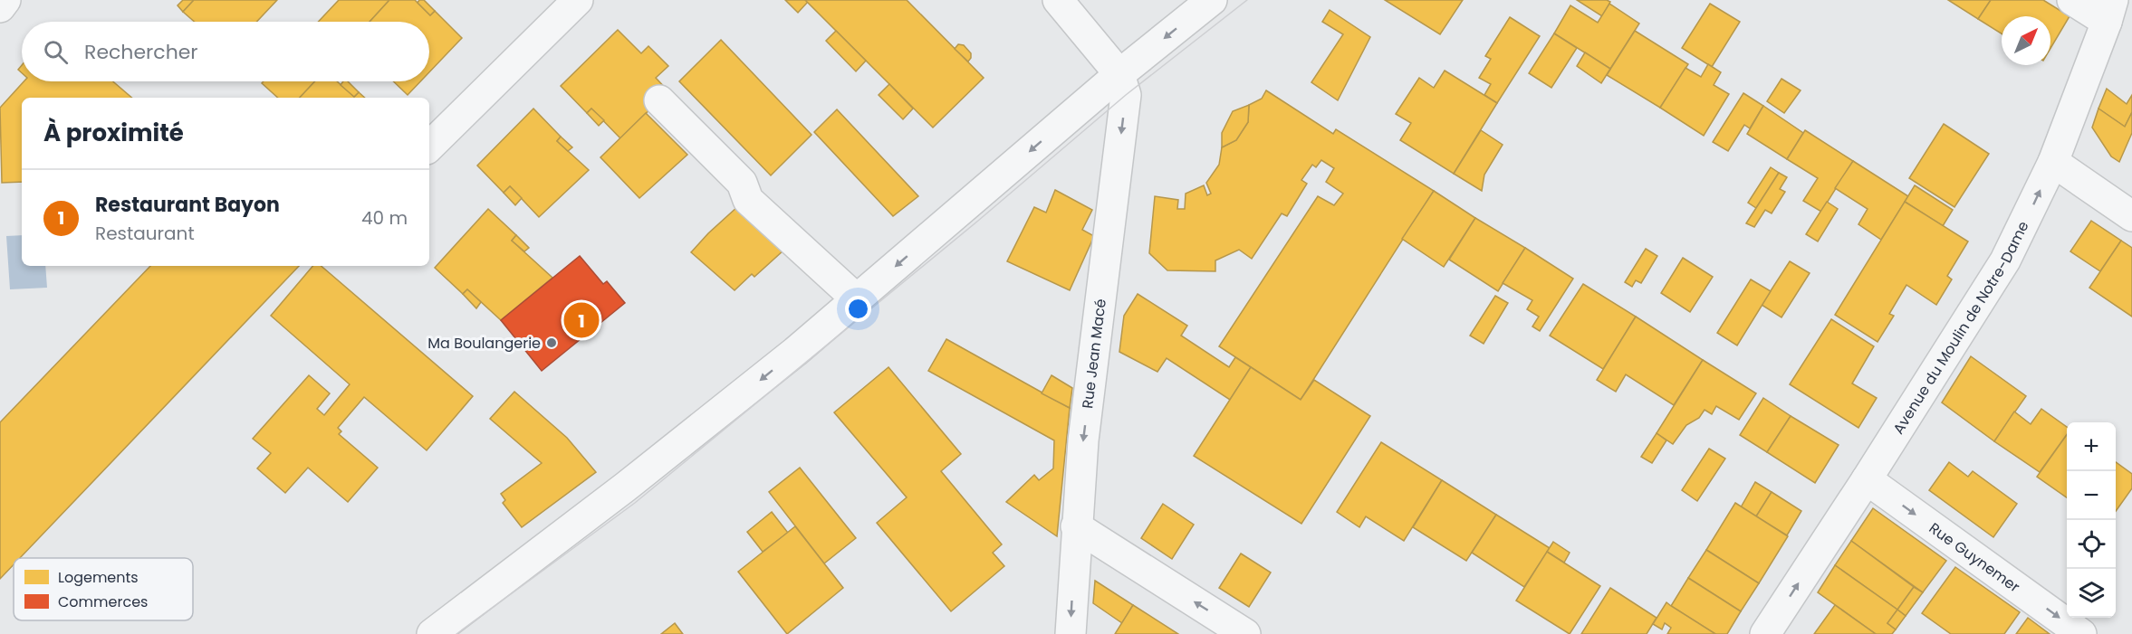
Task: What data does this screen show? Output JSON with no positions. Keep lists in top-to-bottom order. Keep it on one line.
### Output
{"streets":{"street":["Avenue du Moulin de Notre-Dame","Rue Jean Macé","Rue Guynemer"]},"crossings":[["Avenue du Moulin de Notre-Dame","Rue Guynemer"]],"one_way":["Avenue du Moulin de Notre-Dame","Rue Jean Macé","Rue Guynemer"],"places":["Ma Boulangerie"],"legend":["Logements","Commerces"],"north":"top right","page":{"search":"Rechercher","heading":"À proximité","list":[{"mark":"1","name":"Restaurant Bayon","note":"Restaurant","value":"40 m"}],"pins":"1","map_buttons":["+","−"]}}
